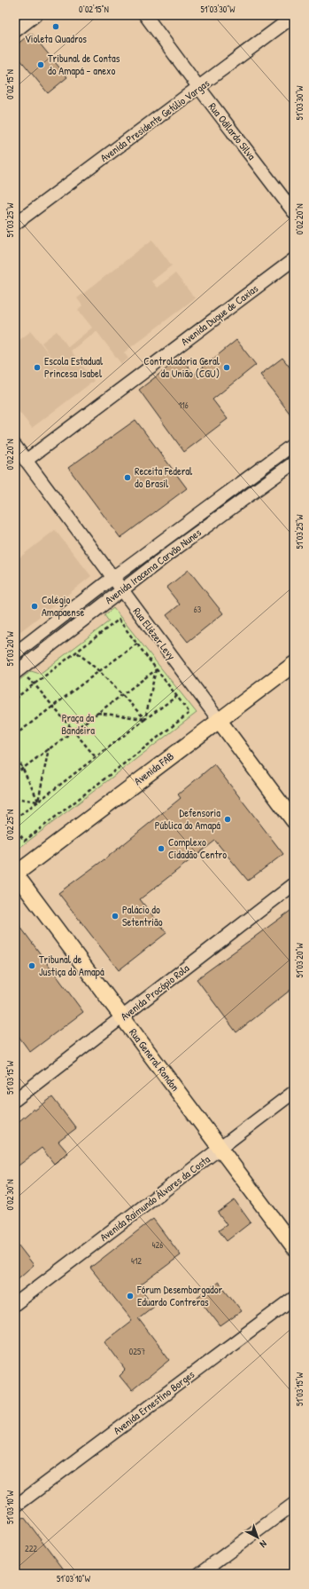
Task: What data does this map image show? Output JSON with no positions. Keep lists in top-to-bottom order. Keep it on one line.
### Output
{"streets":{"main road":["Rua Eliézer Levy","Avenida FAB","Rua General Rondon"],"street":["Avenida Presidente Getúlio Vargas","Rua Odilardo Silva","Avenida Duque de Caxias","Avenida Iracema Carvão Nunes","Avenida Procópio Rola","Avenida Raimundo Álvares da Costa","Avenida Ernestino Borges"]},"crossings":[["Avenida Presidente Getúlio Vargas","Rua Odilardo Silva"],["Avenida Duque de Caxias","Rua Eliézer Levy"],["Avenida Iracema Carvão Nunes","Rua Eliézer Levy"],["Rua Eliézer Levy","Avenida FAB"],["Avenida FAB","Rua General Rondon"],["Avenida Procópio Rola","Rua General Rondon"],["Rua General Rondon","Avenida Raimundo Álvares da Costa"]],"parks":["Praça da Bandeira"],"places":["Violeta Quadros","Tribunal de Contas do Amapá - anexo","Escola Estadual Princesa Isabel","Controladoria Geral da União (CGU)","Receita Federal do Brasil","Colégio Amapaense","Defensoria Pública do Amapá","Complexo Cidadão Centro","Palácio do Setentrião","Tribunal de Justiça do Amapá","Fórum Desembargador Eduardo Contreras"],"house_numbers":["116","63","426","412","0257","222"],"north":"bottom right","coordinates":["0°02'15\"N","51°03'30\"W","0°02'20\"N","51°03'25\"W","51°03'20\"W","0°02'25\"N","51°03'15\"W","0°02'30\"N","51°03'10\"W"]}
